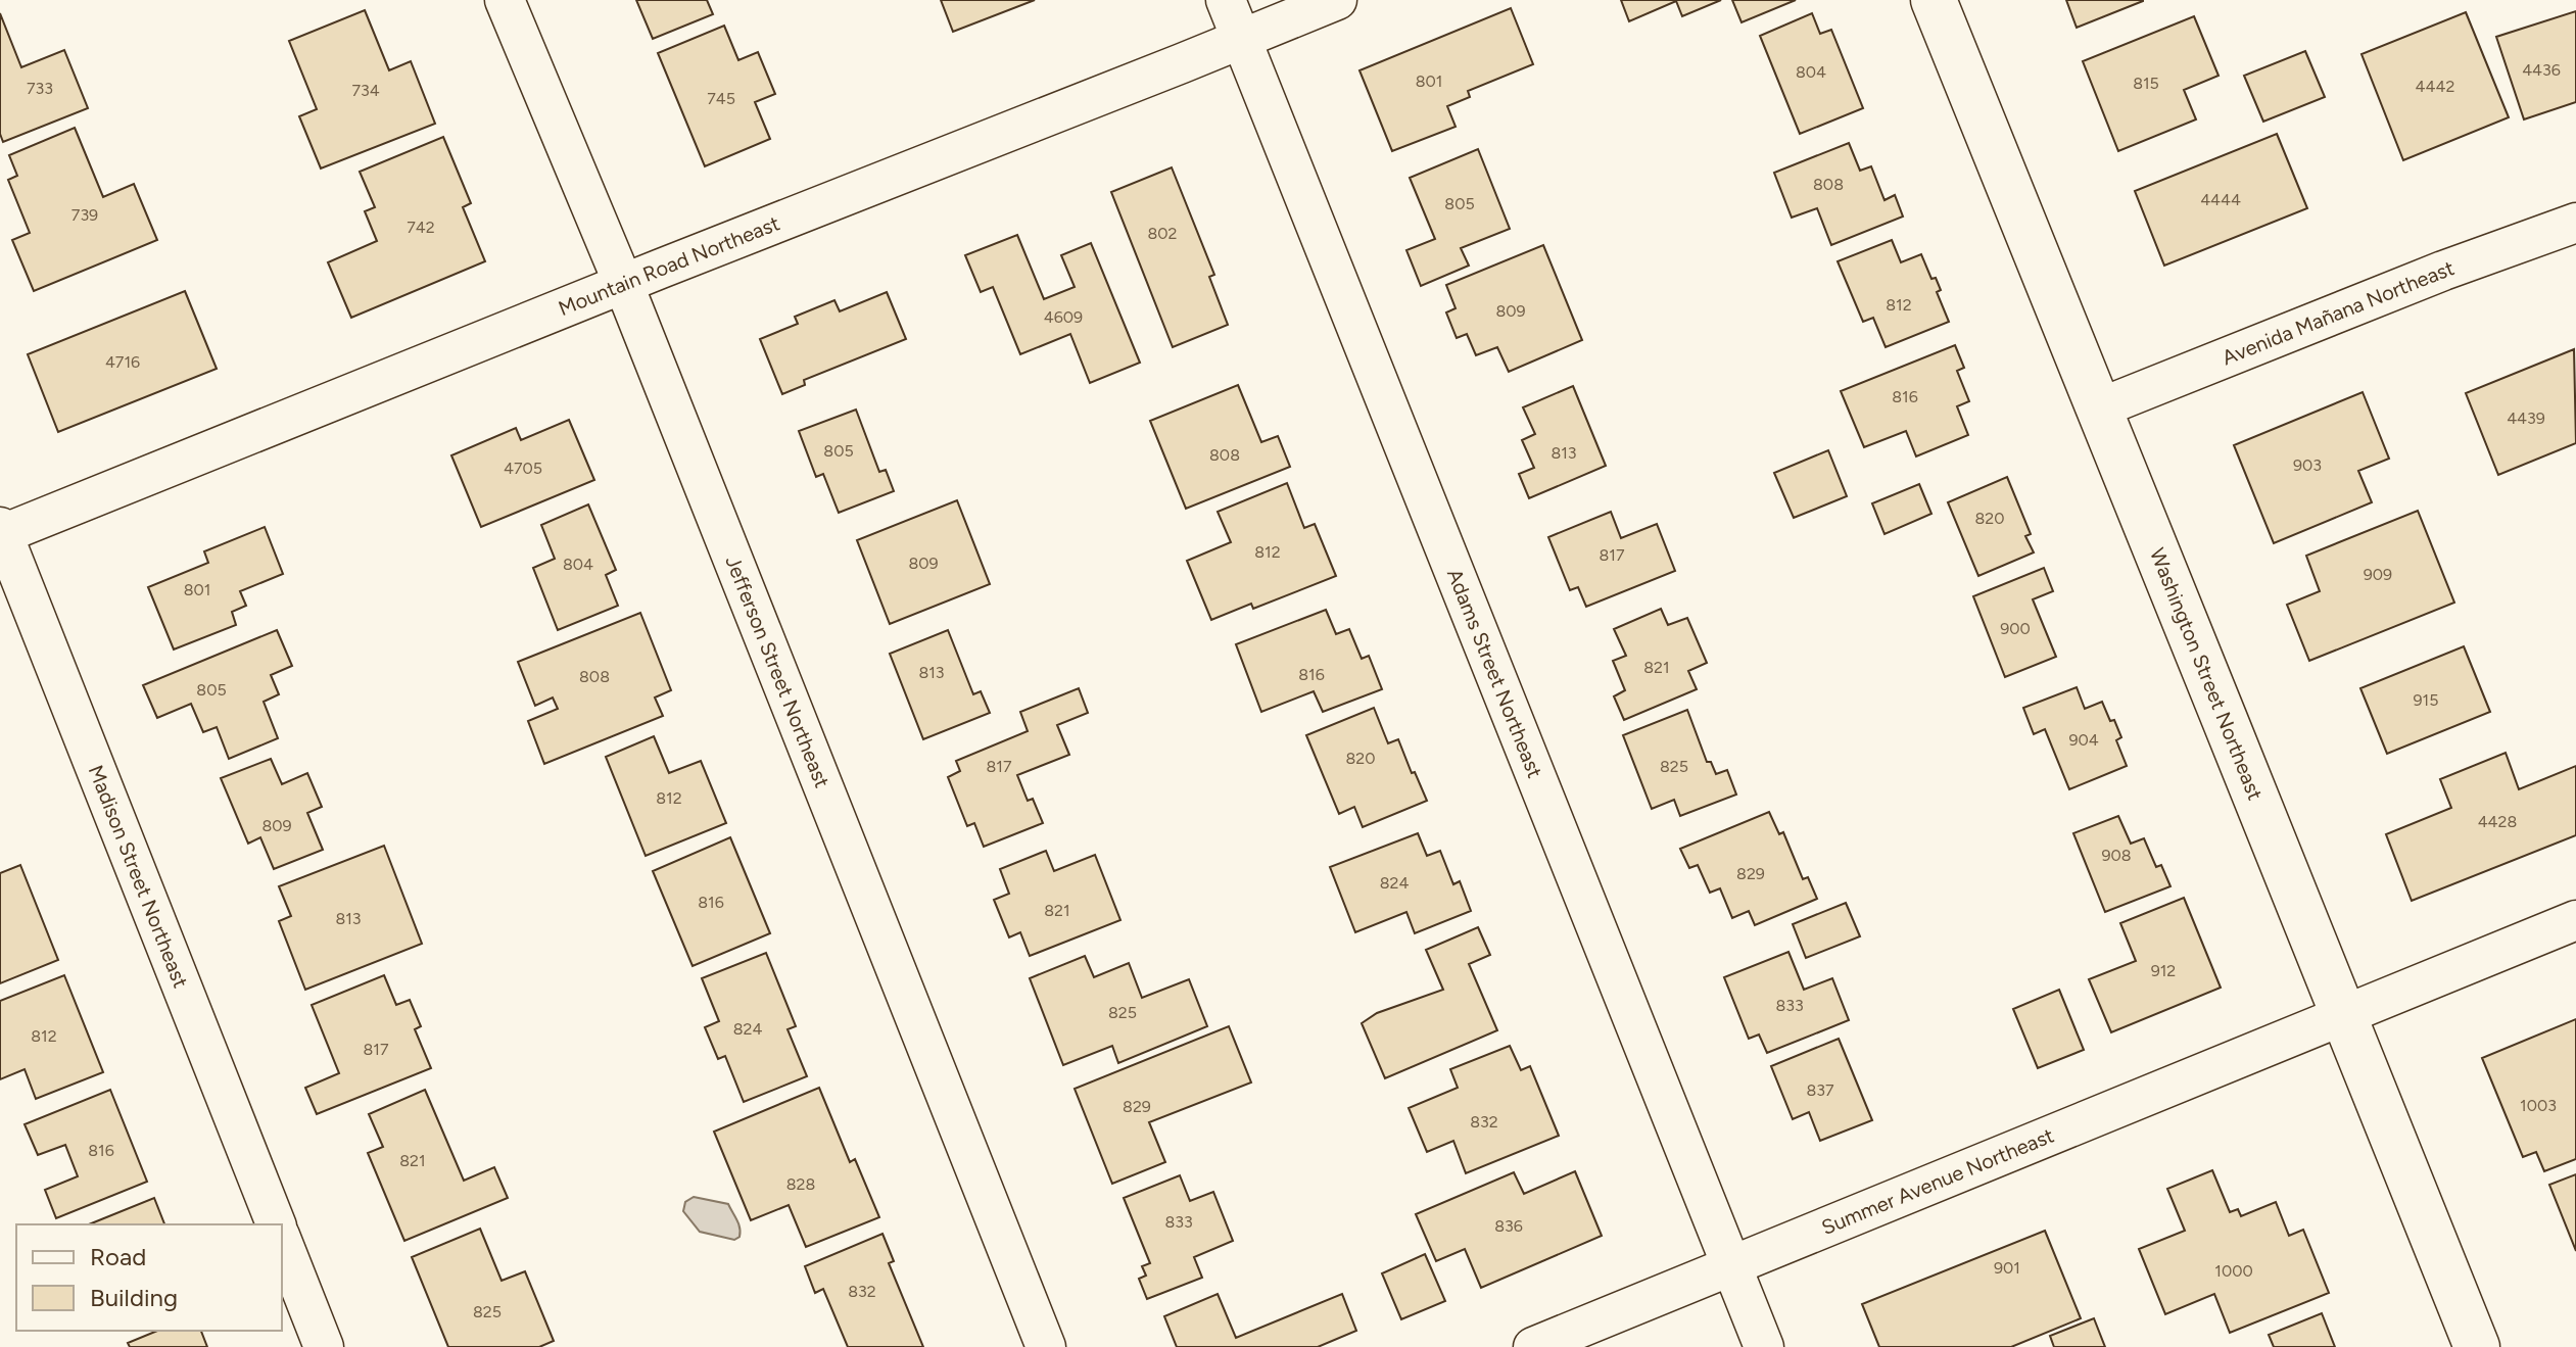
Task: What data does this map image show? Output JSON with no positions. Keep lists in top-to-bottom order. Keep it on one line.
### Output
{"streets":{"street":["Mountain Road Northeast","Avenida Mañana Northeast","Jefferson Street Northeast","Adams Street Northeast","Washington Street Northeast","Madison Street Northeast","Summer Avenue Northeast"]},"crossings":[["Mountain Road Northeast","Jefferson Street Northeast"],["Mountain Road Northeast","Adams Street Northeast"],["Mountain Road Northeast","Madison Street Northeast"],["Avenida Mañana Northeast","Washington Street Northeast"],["Adams Street Northeast","Summer Avenue Northeast"],["Washington Street Northeast","Summer Avenue Northeast"]],"house_numbers":["4436","804","801","815","4442","733","734","745","808","4444","805","739","742","802","812","809","4609","4716","816","4439","805","813","808","903","4705","820","812","817","809","804","909","801","900","821","813","816","808","805","915","904","820","817","825","812","4428","809","908","829","824","816","821","813","912","833","825","824","812","817","837","1003","829","832","816","821","828","833","836","901","1000","832","825"],"legend":["Road","Building"]}
